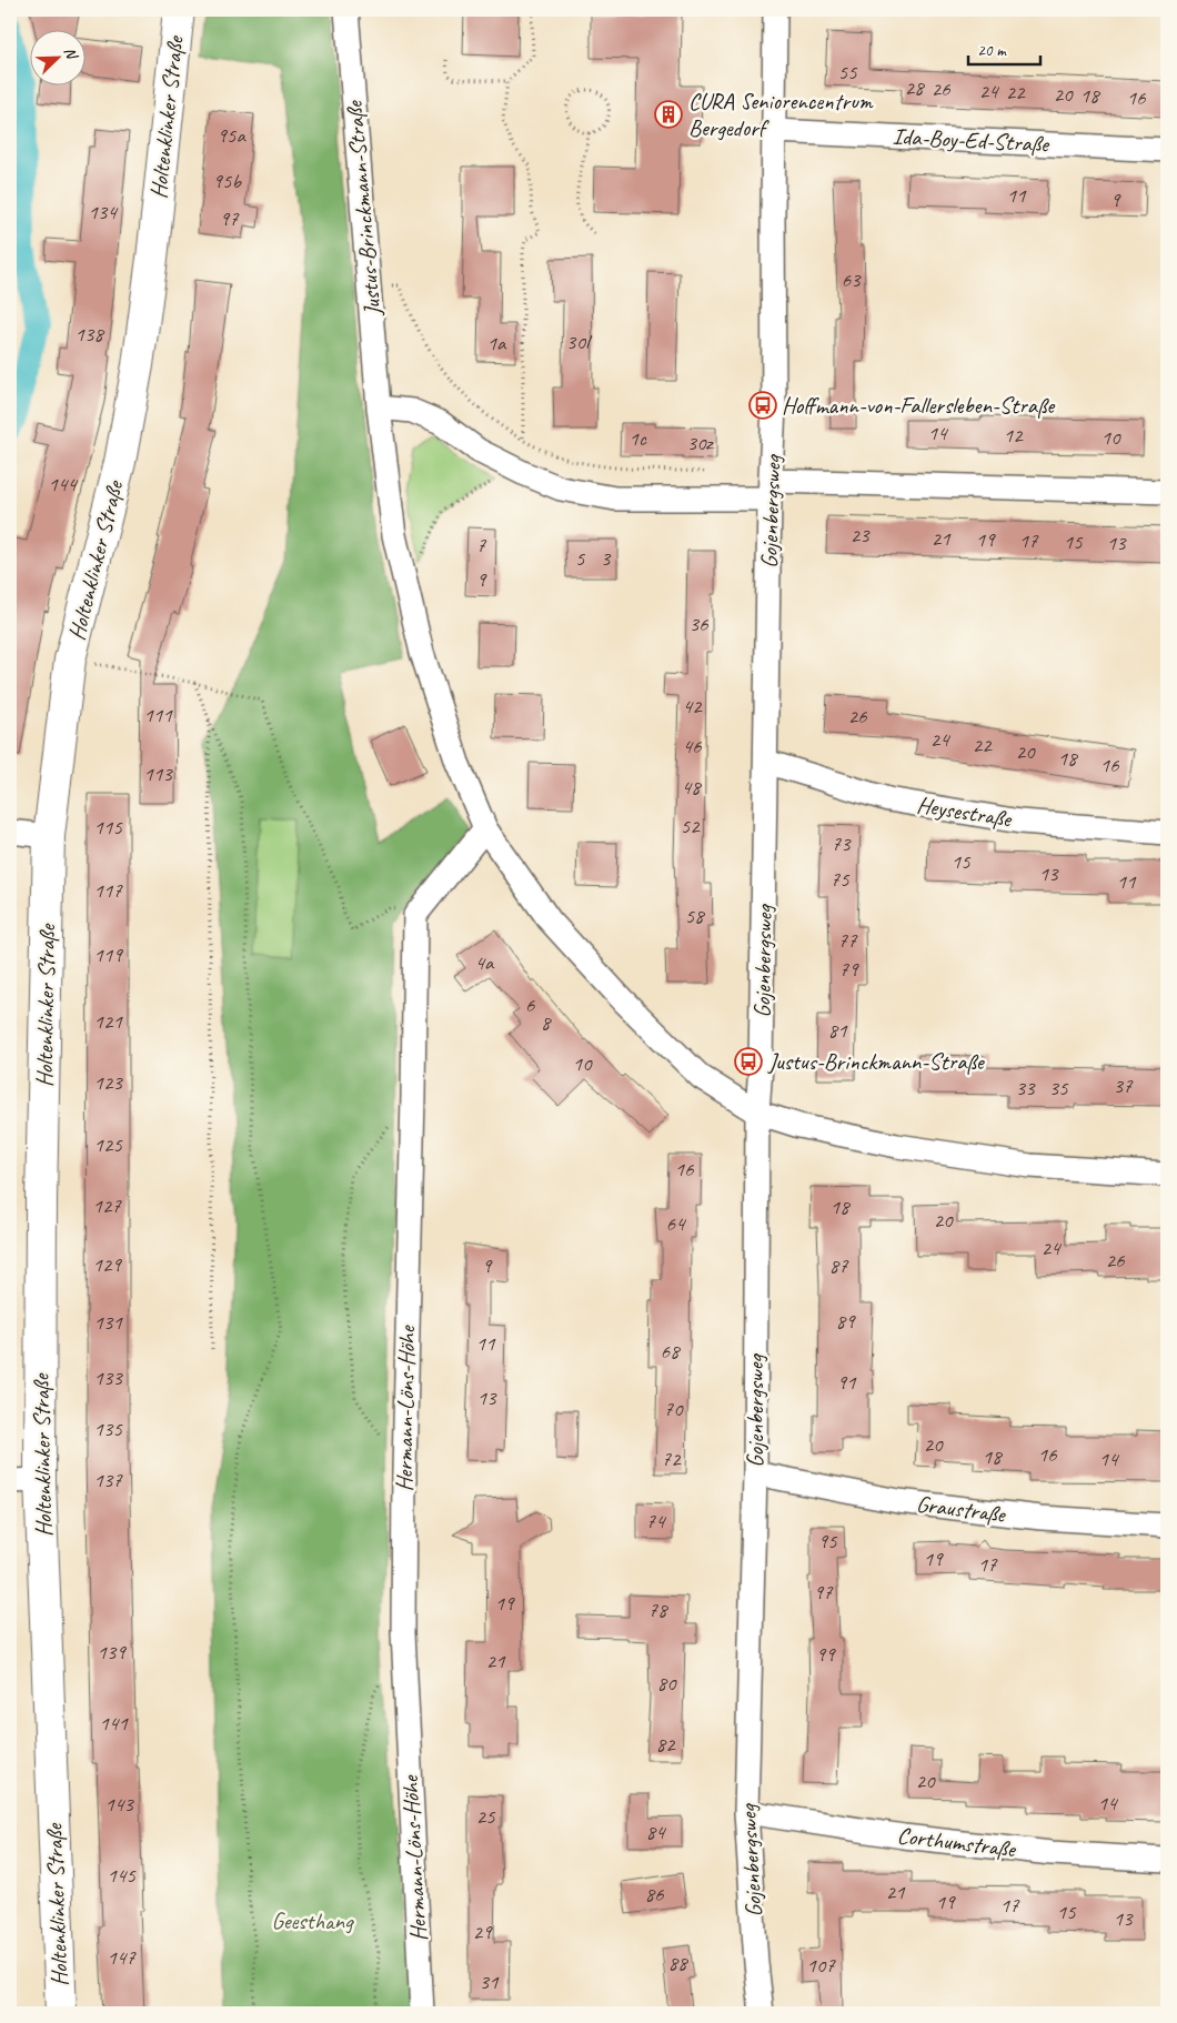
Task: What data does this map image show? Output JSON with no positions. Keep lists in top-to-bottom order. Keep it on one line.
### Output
{"streets":{"main road":["Holtenklinker Straße"],"street":["Ida-Boy-Ed-Straße","Justus-Brinckmann-Straße","Gojenbergsweg","Heysestraße","Hermann-Löns-Höhe","Graustraße","Corthumstraße"]},"crossings":[["Ida-Boy-Ed-Straße","Gojenbergsweg"],["Justus-Brinckmann-Straße","Gojenbergsweg"],["Justus-Brinckmann-Straße","Hermann-Löns-Höhe"],["Gojenbergsweg","Heysestraße"],["Gojenbergsweg","Graustraße"],["Gojenbergsweg","Corthumstraße"]],"parks":["Geesthang"],"places":{"building":["CURA Seniorencentrum Bergedorf"],"bus stop":["Hoffmann-von-Fallersleben-Straße","Justus-Brinckmann-Straße"]},"house_numbers":["55","28","26","24","22","20","18","16","95a","95b","11","9","134","97","63","138","30l","1a","14","12","10","1c","30z","144","23","21","19","17","15","13","7","5","3","9","36","42","111","26","24","22","46","20","18","16","113","48","52","115","73","15","13","75","11","117","58","77","119","4a","79","6","121","8","81","10","123","37","33","35","125","16","127","18","20","64","24","26","129","9","87","89","131","11","68","133","91","13","70","135","20","16","18","72","14","137","74","95","19","17","97","19","78","139","99","21","80","141","82","20","14","143","25","84","145","21","86","19","17","15","13","29","147","88","107","31"],"scale_bar":"20 m","north":"top right"}
